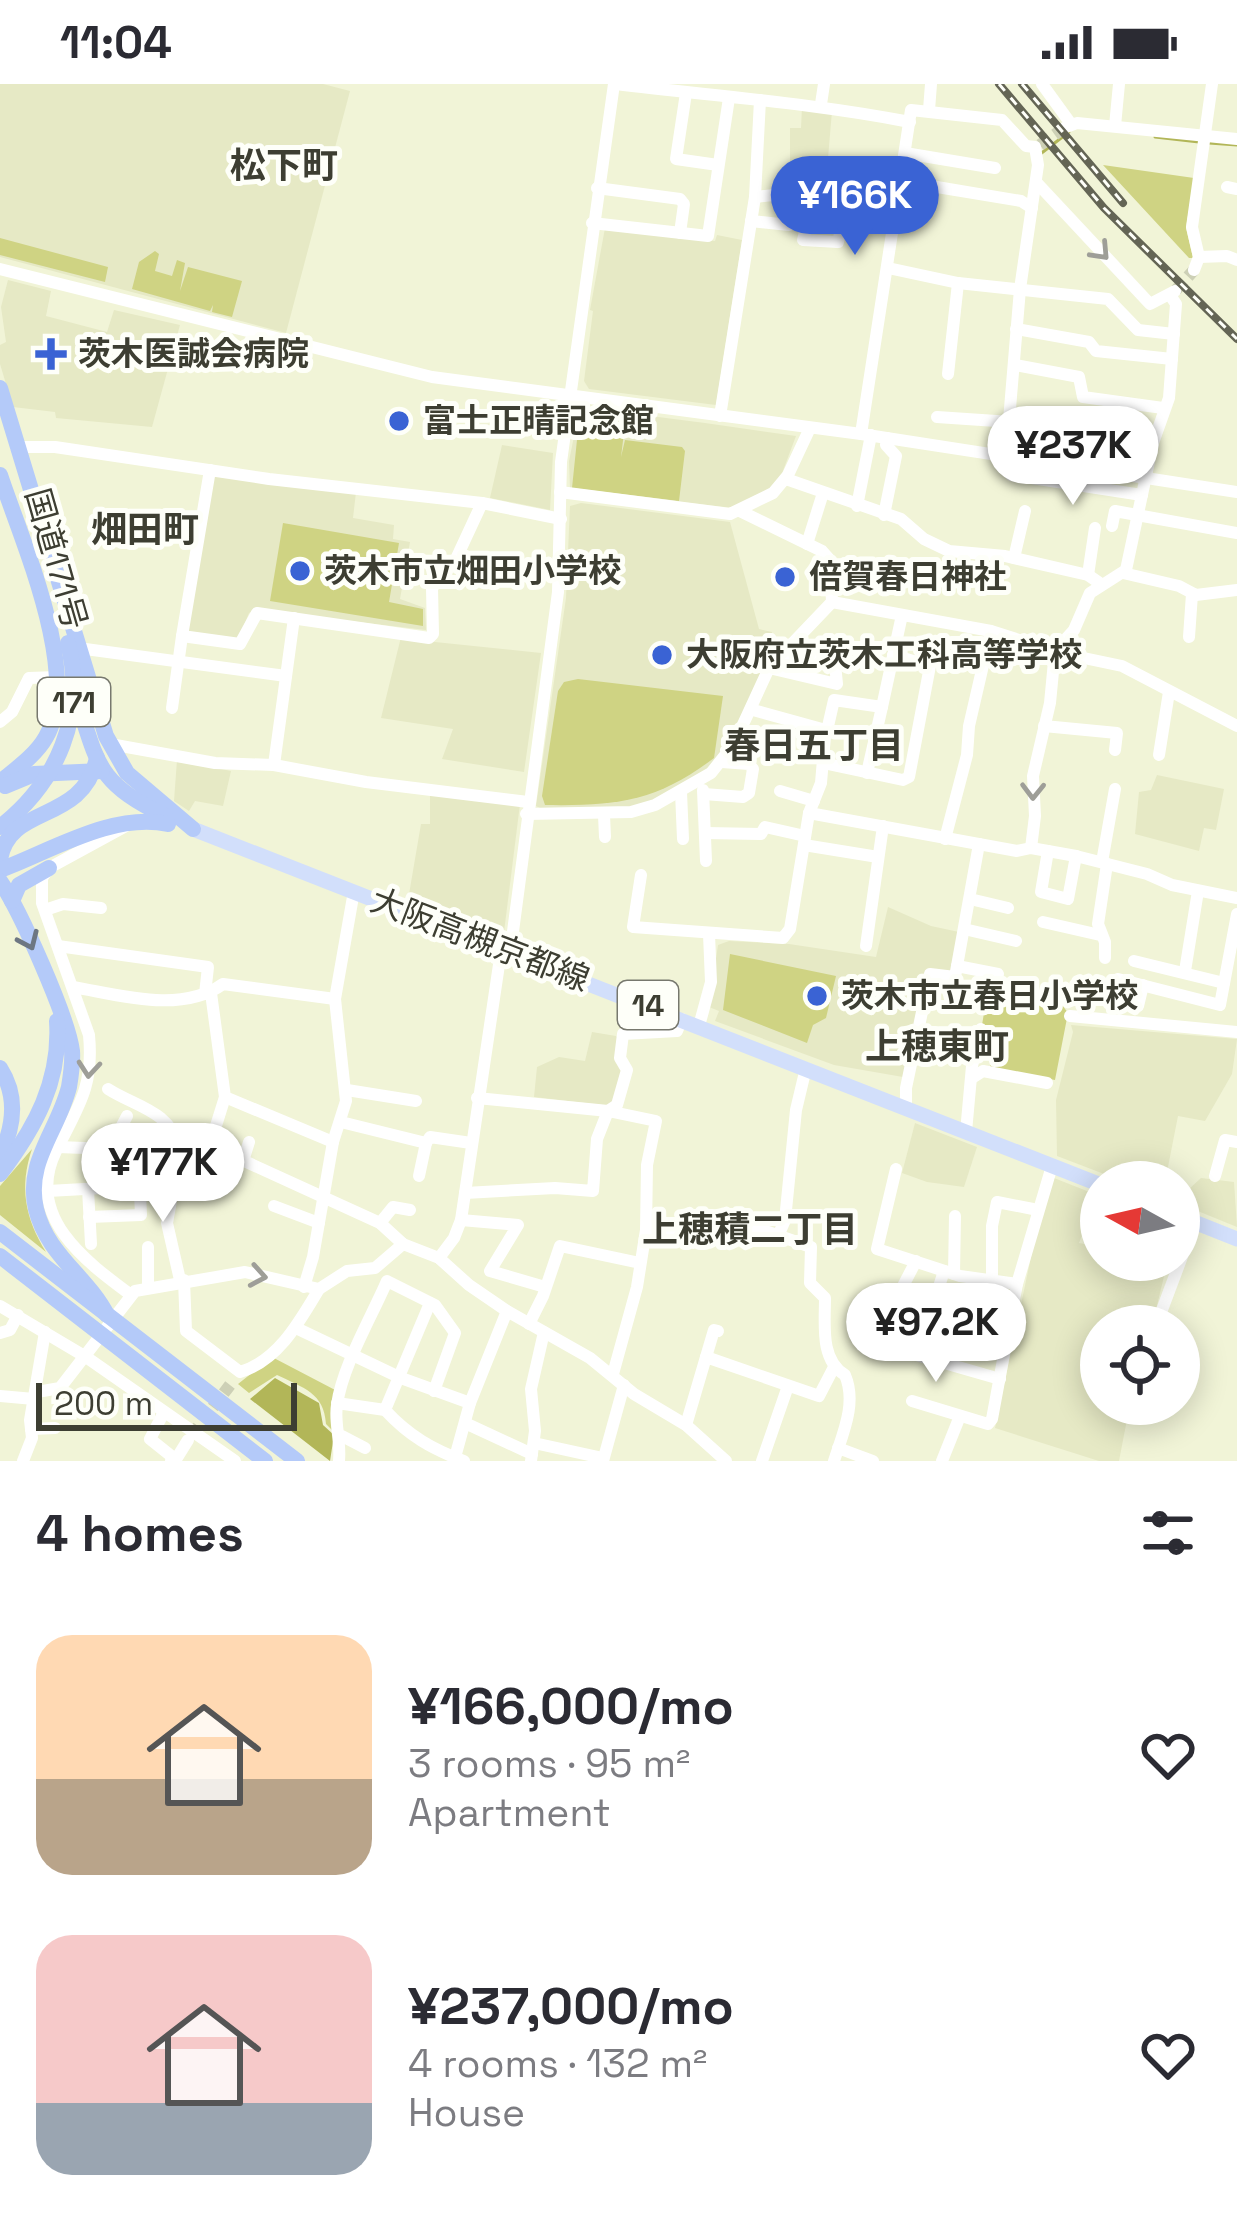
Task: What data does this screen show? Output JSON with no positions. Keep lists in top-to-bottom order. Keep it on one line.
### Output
{"streets":{"highway":["国道171号","171"],"main road":["大阪高槻京都線","14"]},"districts":["松下町","畑田町","春日五丁目","上穂東町","上穂積二丁目"],"places":{"health":["茨木医誠会病院"],"other":["富士正晴記念館","茨木市立畑田小学校","倍賀春日神社","大阪府立茨木工科高等学校","茨木市立春日小学校"]},"scale_bar":"200 m","north":"left","page":{"status":"11:04","price":["¥166K","¥237K","¥177K","¥97.2K"],"scale":"200 m","heading":"4 homes","list":[{"name":"¥166,000/mo","note":"3 rooms · 95 m² · Apartment"},{"name":"¥237,000/mo","note":"4 rooms · 132 m² · House"}]}}
